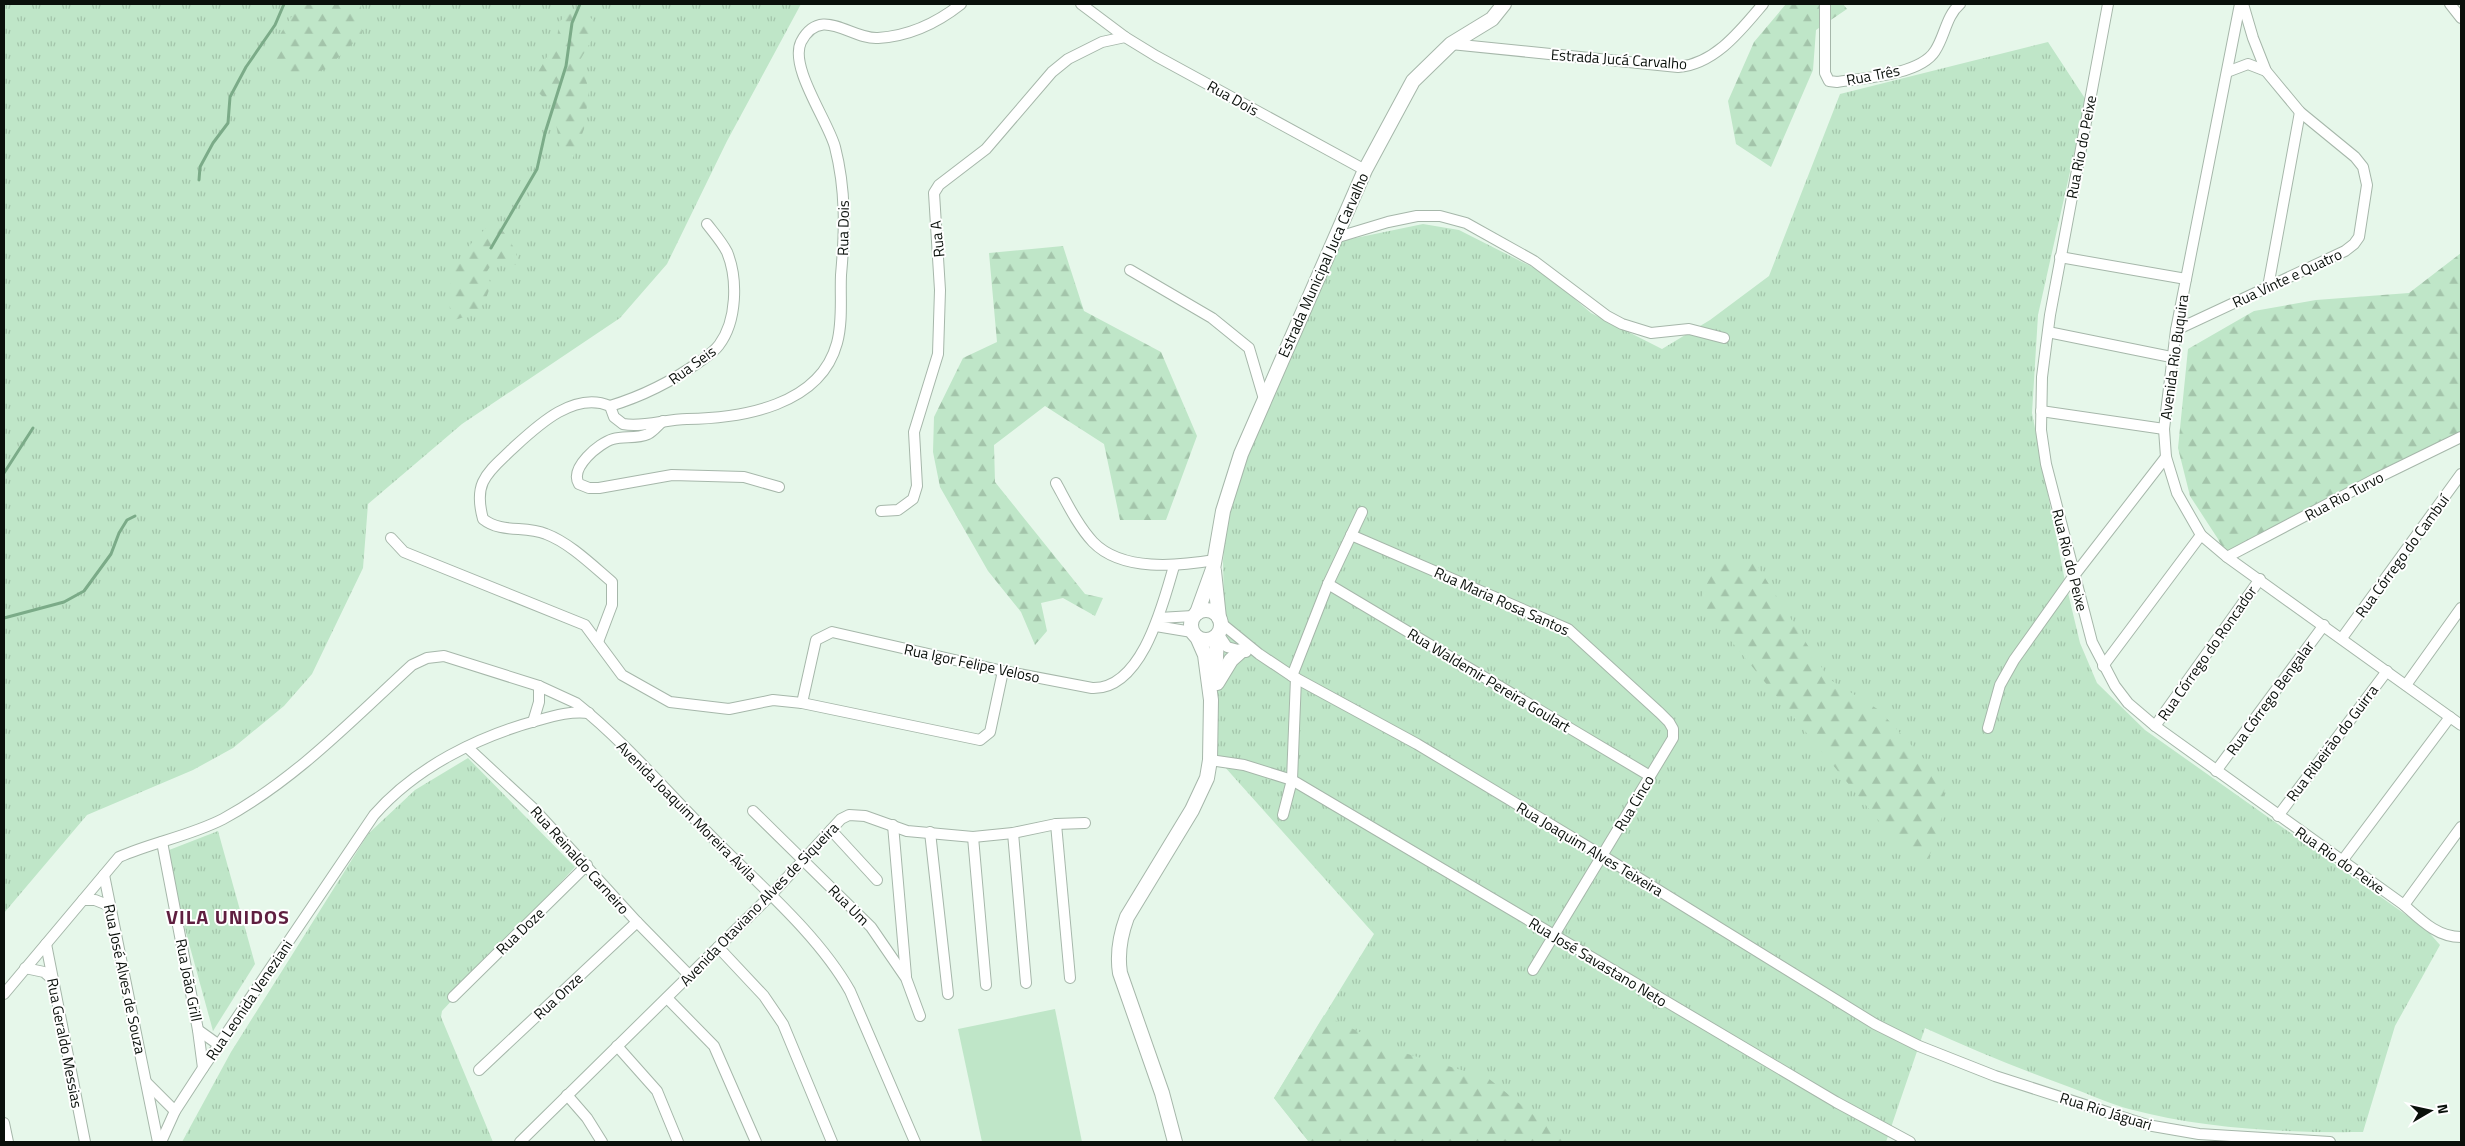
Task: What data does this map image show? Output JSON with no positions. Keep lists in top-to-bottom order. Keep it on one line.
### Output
{"streets":{"street":["Estrada Jucá Carvalho","Rua Três","Rua Dois","Rua Rio do Peixe","Rua A","Estrada Municipal Juca Carvalho","Rua Vinte e Quatro","Avenida Rio Buquira","Rua Seis","Rua Rio Turvo","Rua Córrego do Cambuí","Rua Maria Rosa Santos","Rua Córrego do Roncador","Rua Igor Felipe Veloso","Rua Waldemir Pereira Goulart","Rua Córrego Bengalar","Rua Ribeirão do Guirra","Rua Cinco","Avenida Joaquim Moreira Ávila","Rua Joaquim Alves Teixeira","Rua Reinaldo Carneiro","Avenida Otaviano Alves de Siqueira","Rua Um","Rua Doze","Rua José Savastano Neto","Rua José Alves de Souza","Rua João Grill","Rua Onze","Rua Leonida Veneziani","Rua Geraldo Messias","Rua Rio Jáguari"]},"crossings":[["Estrada Jucá Carvalho","Estrada Municipal Juca Carvalho"],["Rua Dois","Rua A"],["Rua Dois","Estrada Municipal Juca Carvalho"],["Rua Dois","Rua Seis"],["Rua Rio do Peixe","Rua Córrego do Roncador"],["Rua Rio do Peixe","Rua Córrego Bengalar"],["Rua Rio do Peixe","Rua Ribeirão do Guirra"],["Rua Vinte e Quatro","Avenida Rio Buquira"],["Avenida Rio Buquira","Rua Rio Turvo"],["Avenida Rio Buquira","Rua Córrego do Cambuí"],["Avenida Rio Buquira","Rua Córrego do Roncador"],["Avenida Rio Buquira","Rua Córrego Bengalar"],["Avenida Rio Buquira","Rua Ribeirão do Guirra"],["Rua Maria Rosa Santos","Rua Cinco"],["Rua Waldemir Pereira Goulart","Rua Cinco"],["Rua Cinco","Rua Joaquim Alves Teixeira"],["Rua Cinco","Rua José Savastano Neto"],["Avenida Joaquim Moreira Ávila","Avenida Otaviano Alves de Siqueira"],["Avenida Joaquim Moreira Ávila","Rua José Alves de Souza"],["Avenida Joaquim Moreira Ávila","Rua João Grill"],["Avenida Joaquim Moreira Ávila","Rua Leonida Veneziani"],["Avenida Joaquim Moreira Ávila","Rua Geraldo Messias"],["Rua Joaquim Alves Teixeira","Rua Rio Jáguari"],["Rua Reinaldo Carneiro","Avenida Otaviano Alves de Siqueira"],["Rua Reinaldo Carneiro","Rua Doze"],["Rua Reinaldo Carneiro","Rua Onze"],["Rua Reinaldo Carneiro","Rua Leonida Veneziani"],["Avenida Otaviano Alves de Siqueira","Rua Um"],["Rua José Alves de Souza","Rua Leonida Veneziani"],["Rua João Grill","Rua Leonida Veneziani"]],"districts":["VILA UNIDOS"],"north":"right"}
